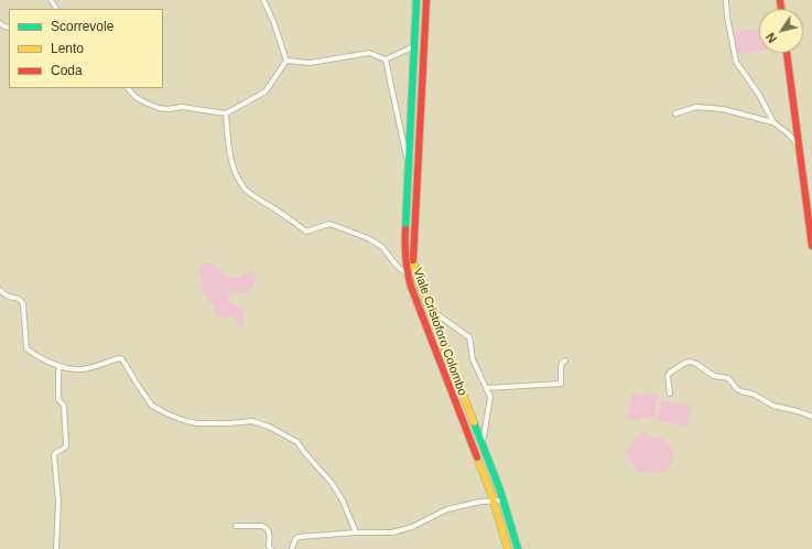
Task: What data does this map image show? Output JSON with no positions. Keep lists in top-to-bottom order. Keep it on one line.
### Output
{"streets":{"main road":["Viale Cristoforo Colombo"]},"legend":["Scorrevole","Lento","Coda"],"north":"bottom left"}
